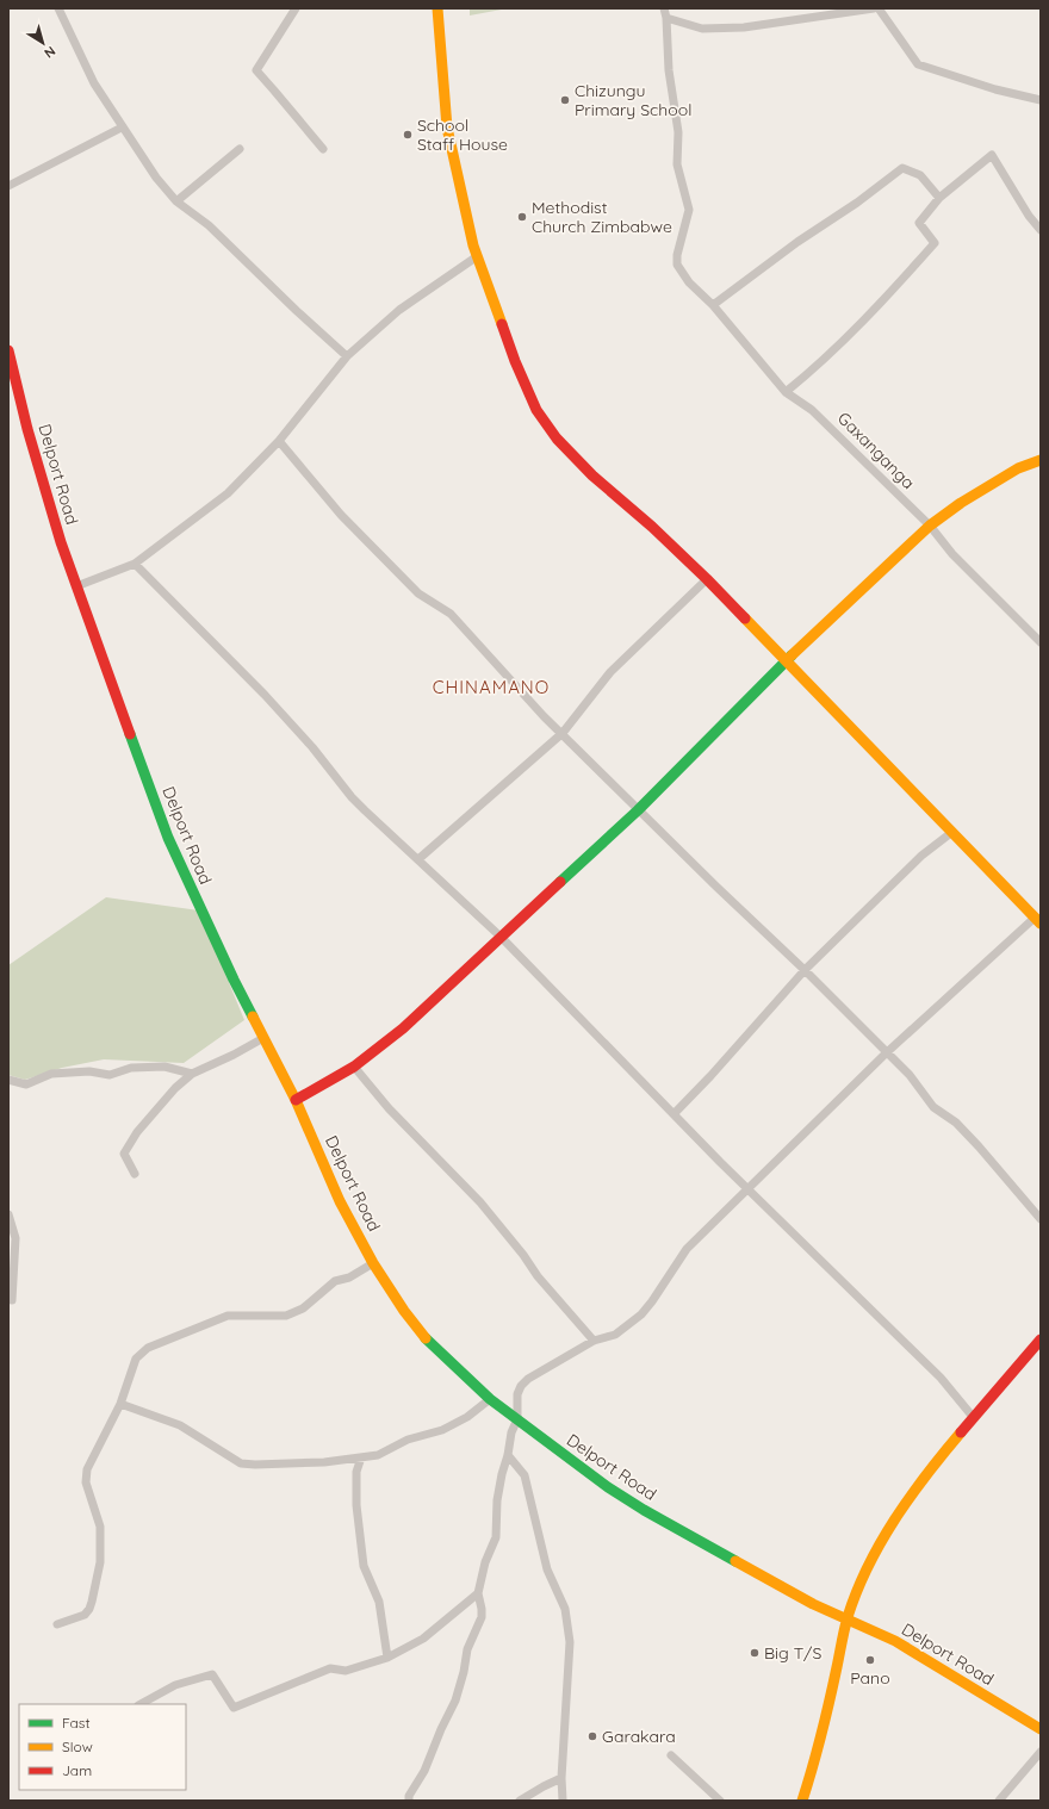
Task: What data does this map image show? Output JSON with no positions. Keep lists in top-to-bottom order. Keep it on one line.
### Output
{"streets":{"street":["Gaxanganga","Delport Road"]},"districts":["CHINAMANO"],"places":["Chizungu Primary School","School Staff House","Methodist Church Zimbabwe","Big T/S","Pano","Garakara"],"legend":["Fast","Slow","Jam"],"north":"bottom right"}
